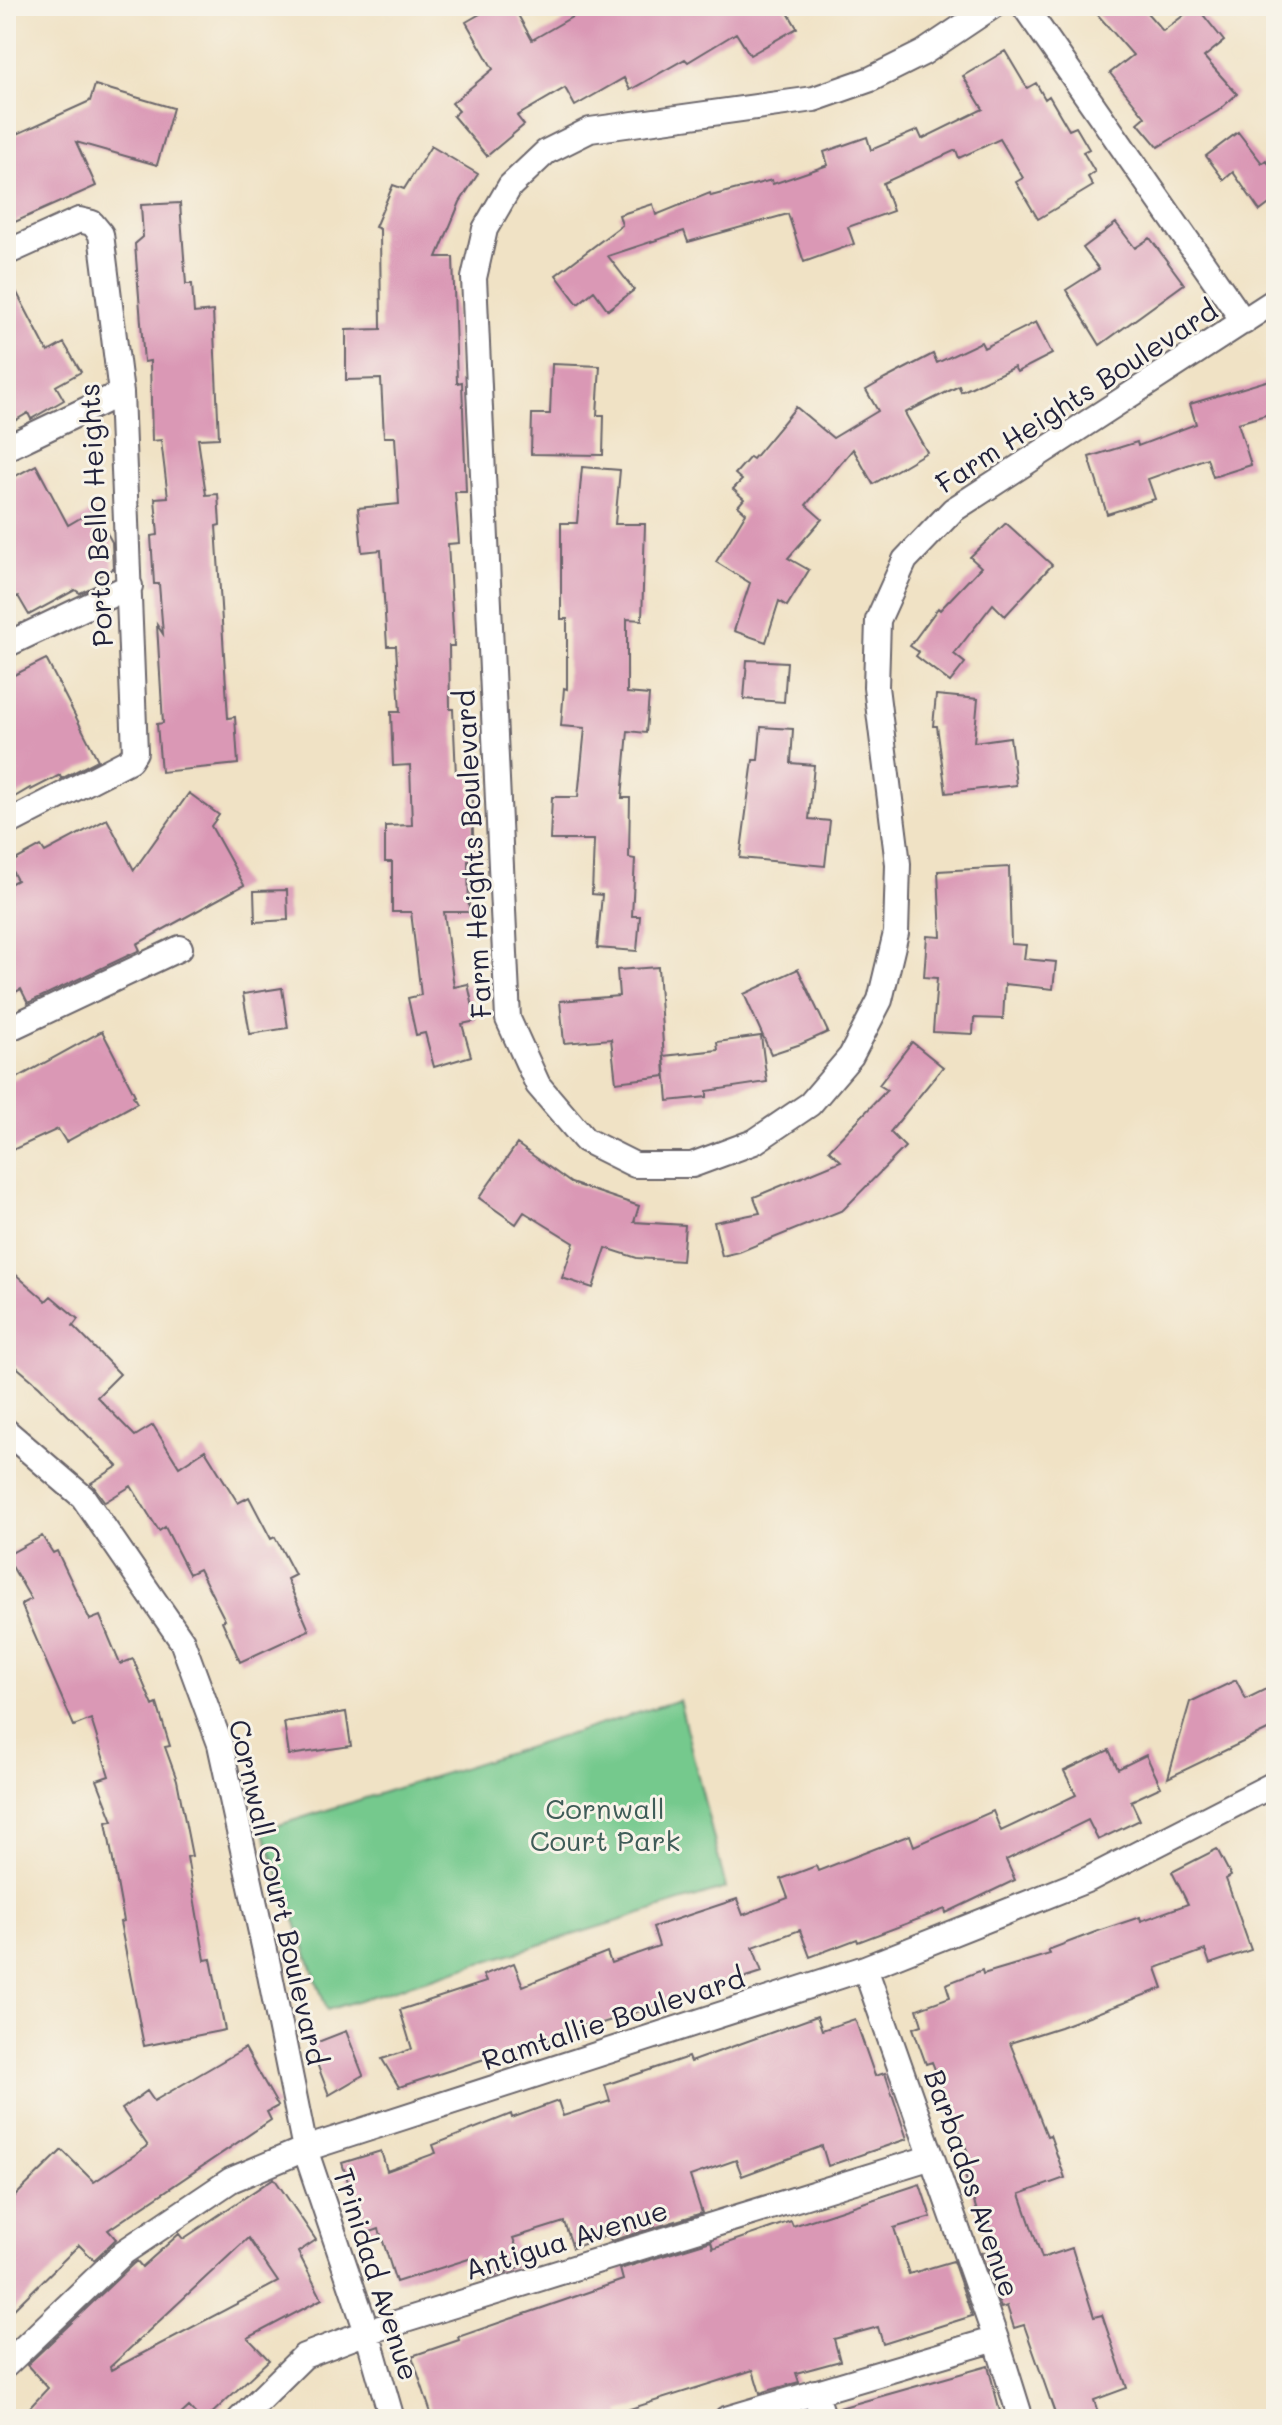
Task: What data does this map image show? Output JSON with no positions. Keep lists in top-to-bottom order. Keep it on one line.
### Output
{"streets":{"street":["Farm Heights Boulevard","Porto Bello Heights","Cornwall Court Boulevard","Ramtallie Boulevard","Barbados Avenue","Antigua Avenue","Trinidad Avenue"]},"crossings":[["Cornwall Court Boulevard","Ramtallie Boulevard"],["Cornwall Court Boulevard","Trinidad Avenue"],["Ramtallie Boulevard","Barbados Avenue"],["Ramtallie Boulevard","Trinidad Avenue"],["Barbados Avenue","Antigua Avenue"],["Antigua Avenue","Trinidad Avenue"]],"parks":["Cornwall Court Park"]}
